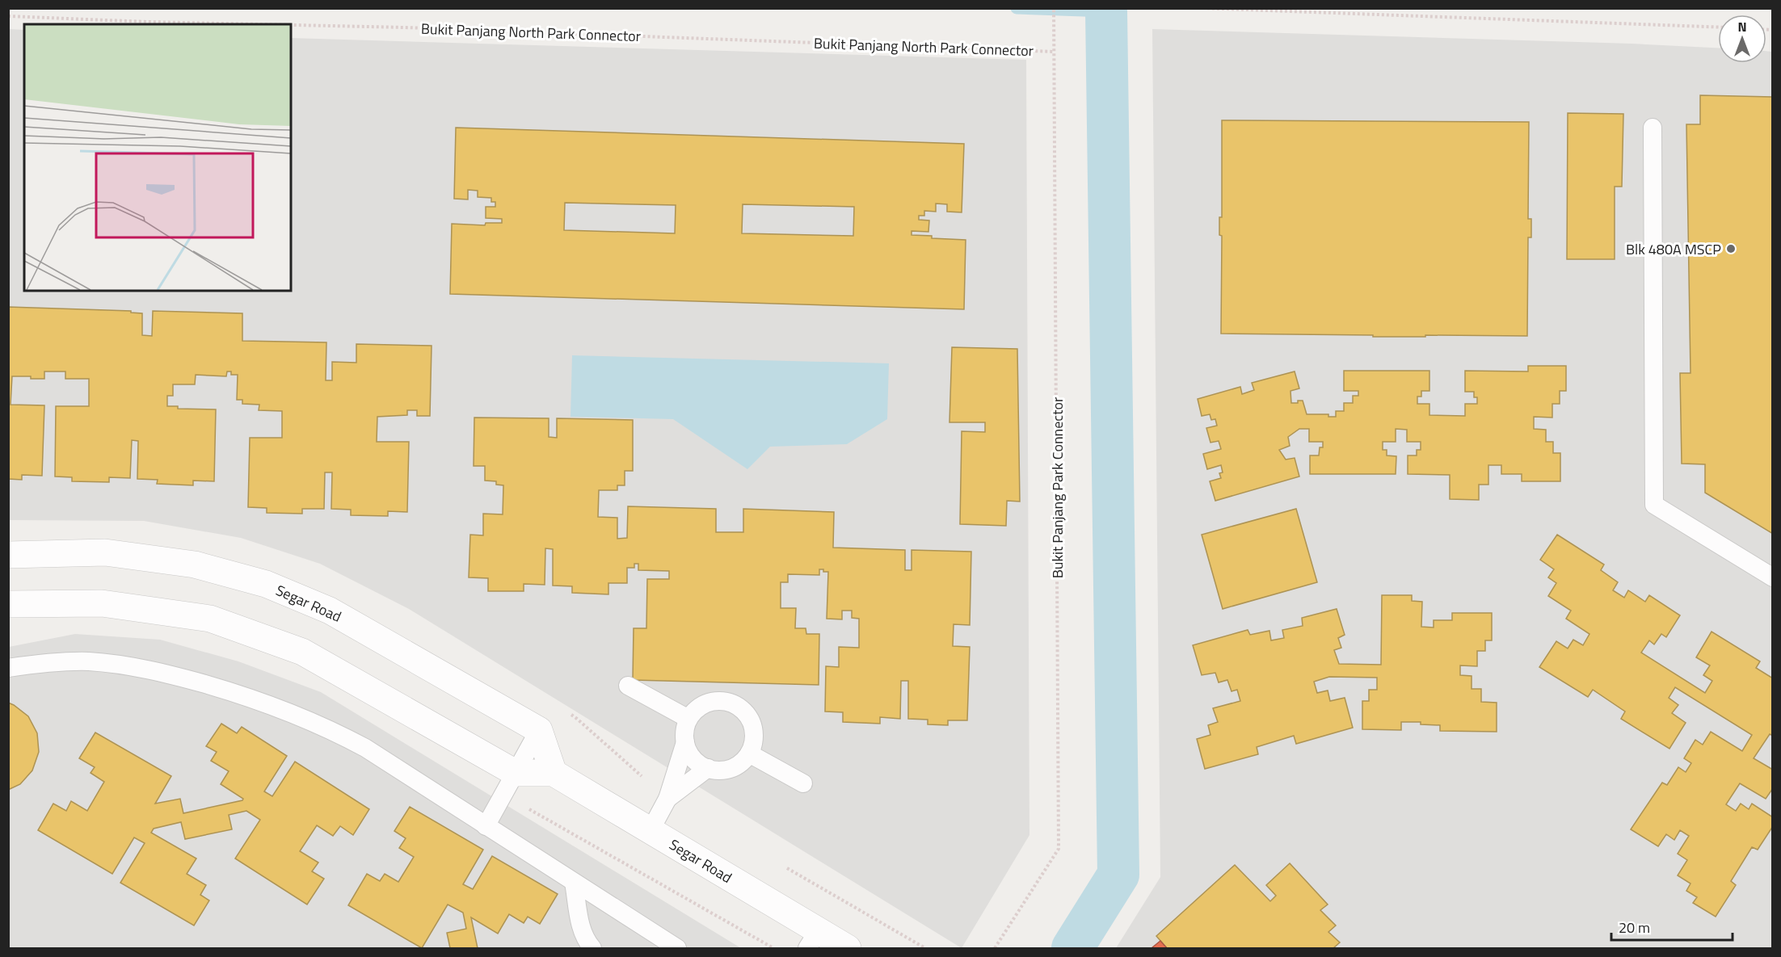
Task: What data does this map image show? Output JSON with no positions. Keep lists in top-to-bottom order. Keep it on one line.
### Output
{"streets":{"street":["Segar Road"],"path":["Bukit Panjang North Park Connector","Bukit Panjang Park Connector"]},"crossings":[["Bukit Panjang North Park Connector","Bukit Panjang Park Connector"]],"places":["Blk 480A MSCP"],"scale_bar":"20 m","north":"top"}
